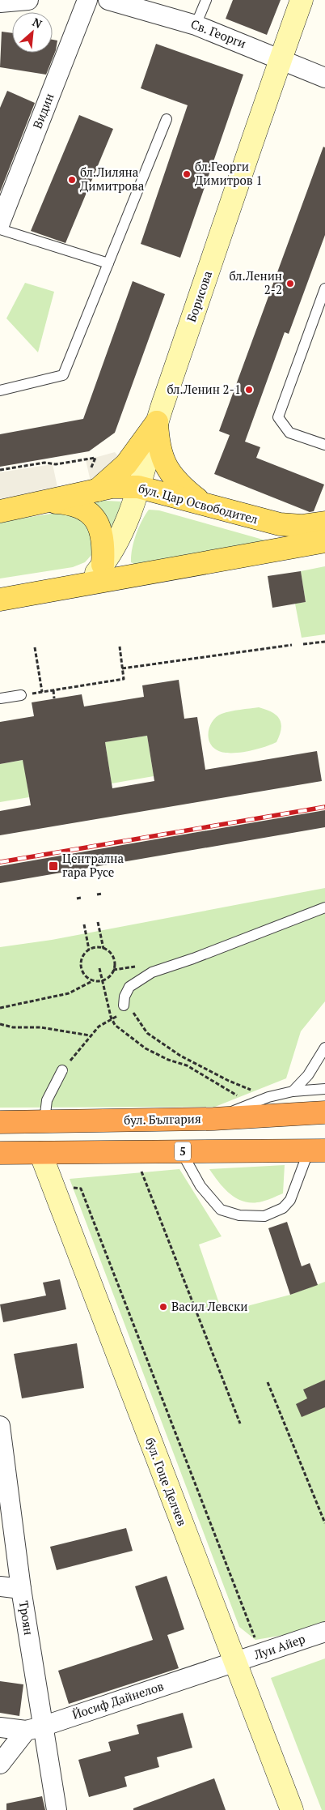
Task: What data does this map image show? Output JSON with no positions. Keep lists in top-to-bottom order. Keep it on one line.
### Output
{"streets":{"highway":["бул. България","5"],"main road":["Борисова","бул. Цар Освободител","бул. Гоце Делчев"],"street":["Св. Георги","Видин","Троян","Луи Айер","Йосиф Дайнелов"]},"crossings":[["Св. Георги","Борисова"],["Борисова","бул. Цар Освободител"],["5","бул. Гоце Делчев"],["бул. Гоце Делчев","Луи Айер"],["бул. Гоце Делчев","Йосиф Дайнелов"],["Троян","Йосиф Дайнелов"],["Луи Айер","Йосиф Дайнелов"]],"places":{"other":["бл.Георги Димитров 1","бл.Лиляна Димитрова","бл.Ленин 2-2","бл.Ленин 2-1","Васил Левски"],"transit":["Централна гара Русе"]},"north":"top right"}
